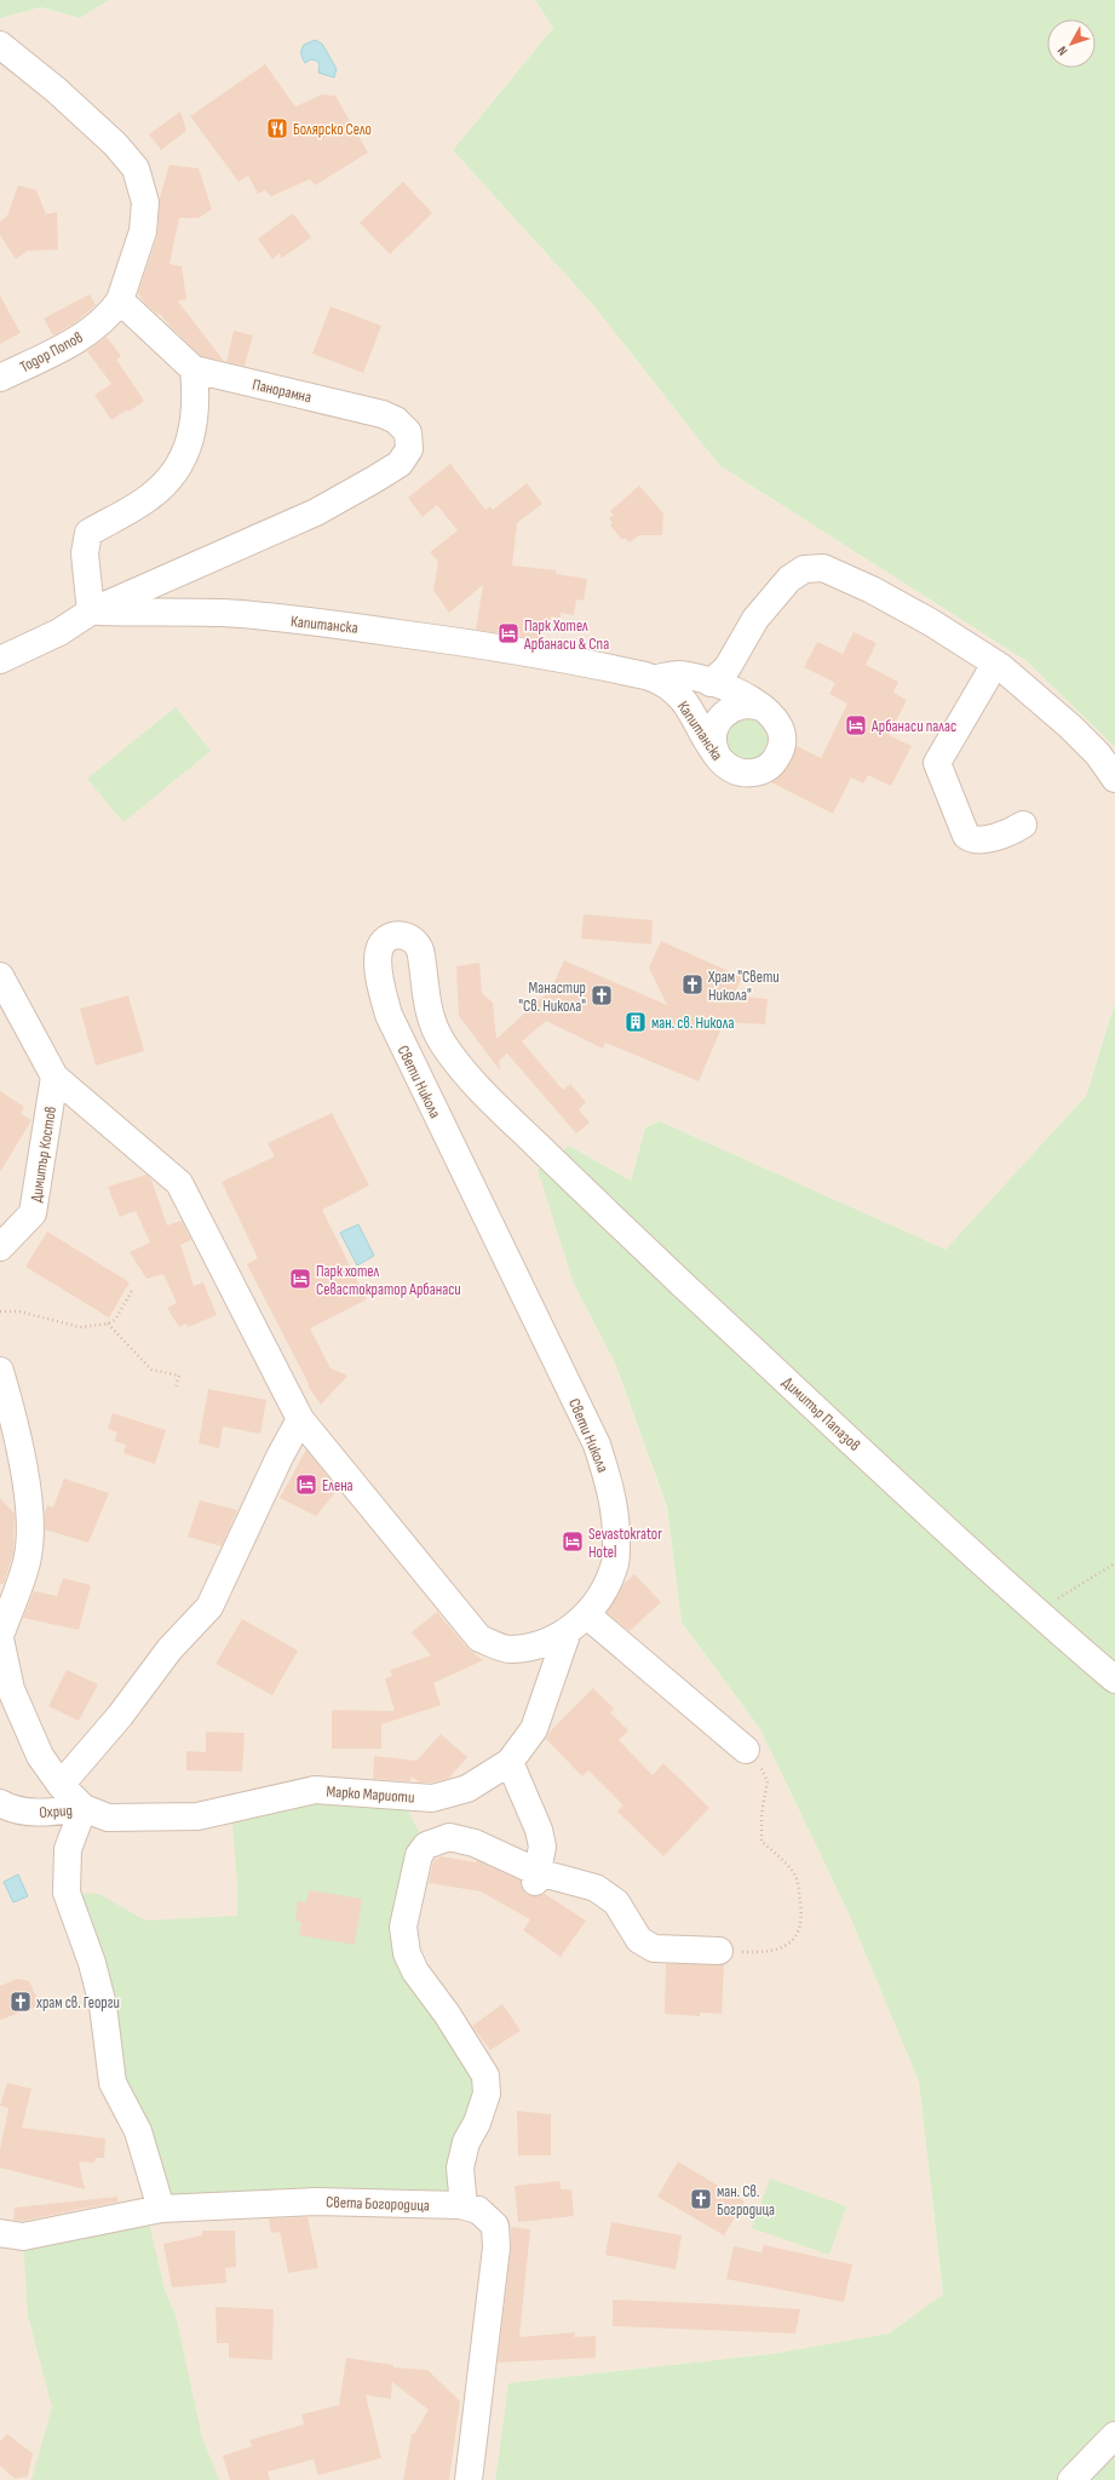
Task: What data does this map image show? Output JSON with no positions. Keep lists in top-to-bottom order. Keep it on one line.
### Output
{"streets":{"street":["Тодор Попов","Панорамна","Капитанска","Свети Никола","Димитър Костов","Димитър Папазов","Марко Мариоти","Охрид","Света Богородица"]},"crossings":[["Тодор Попов","Панорамна"],["Панорамна","Капитанска"],["Свети Никола","Димитър Папазов"],["Свети Никола","Марко Мариоти"],["Марко Мариоти","Охрид"]],"places":{"restaurant":["Болярско Село"],"hotel":["Парк Хотел Арбанаси & Спа","Арбанаси палас","Парк хотел Севастократор Арбанаси","Елена","Sevastokrator Hotel"],"church":["Храм \"Свети Никола\"","Манастир \"Св. Никола\"","храм св. Георги","ман. Св. Богродица"],"building":["ман. св. Никола"]},"north":"bottom left"}
